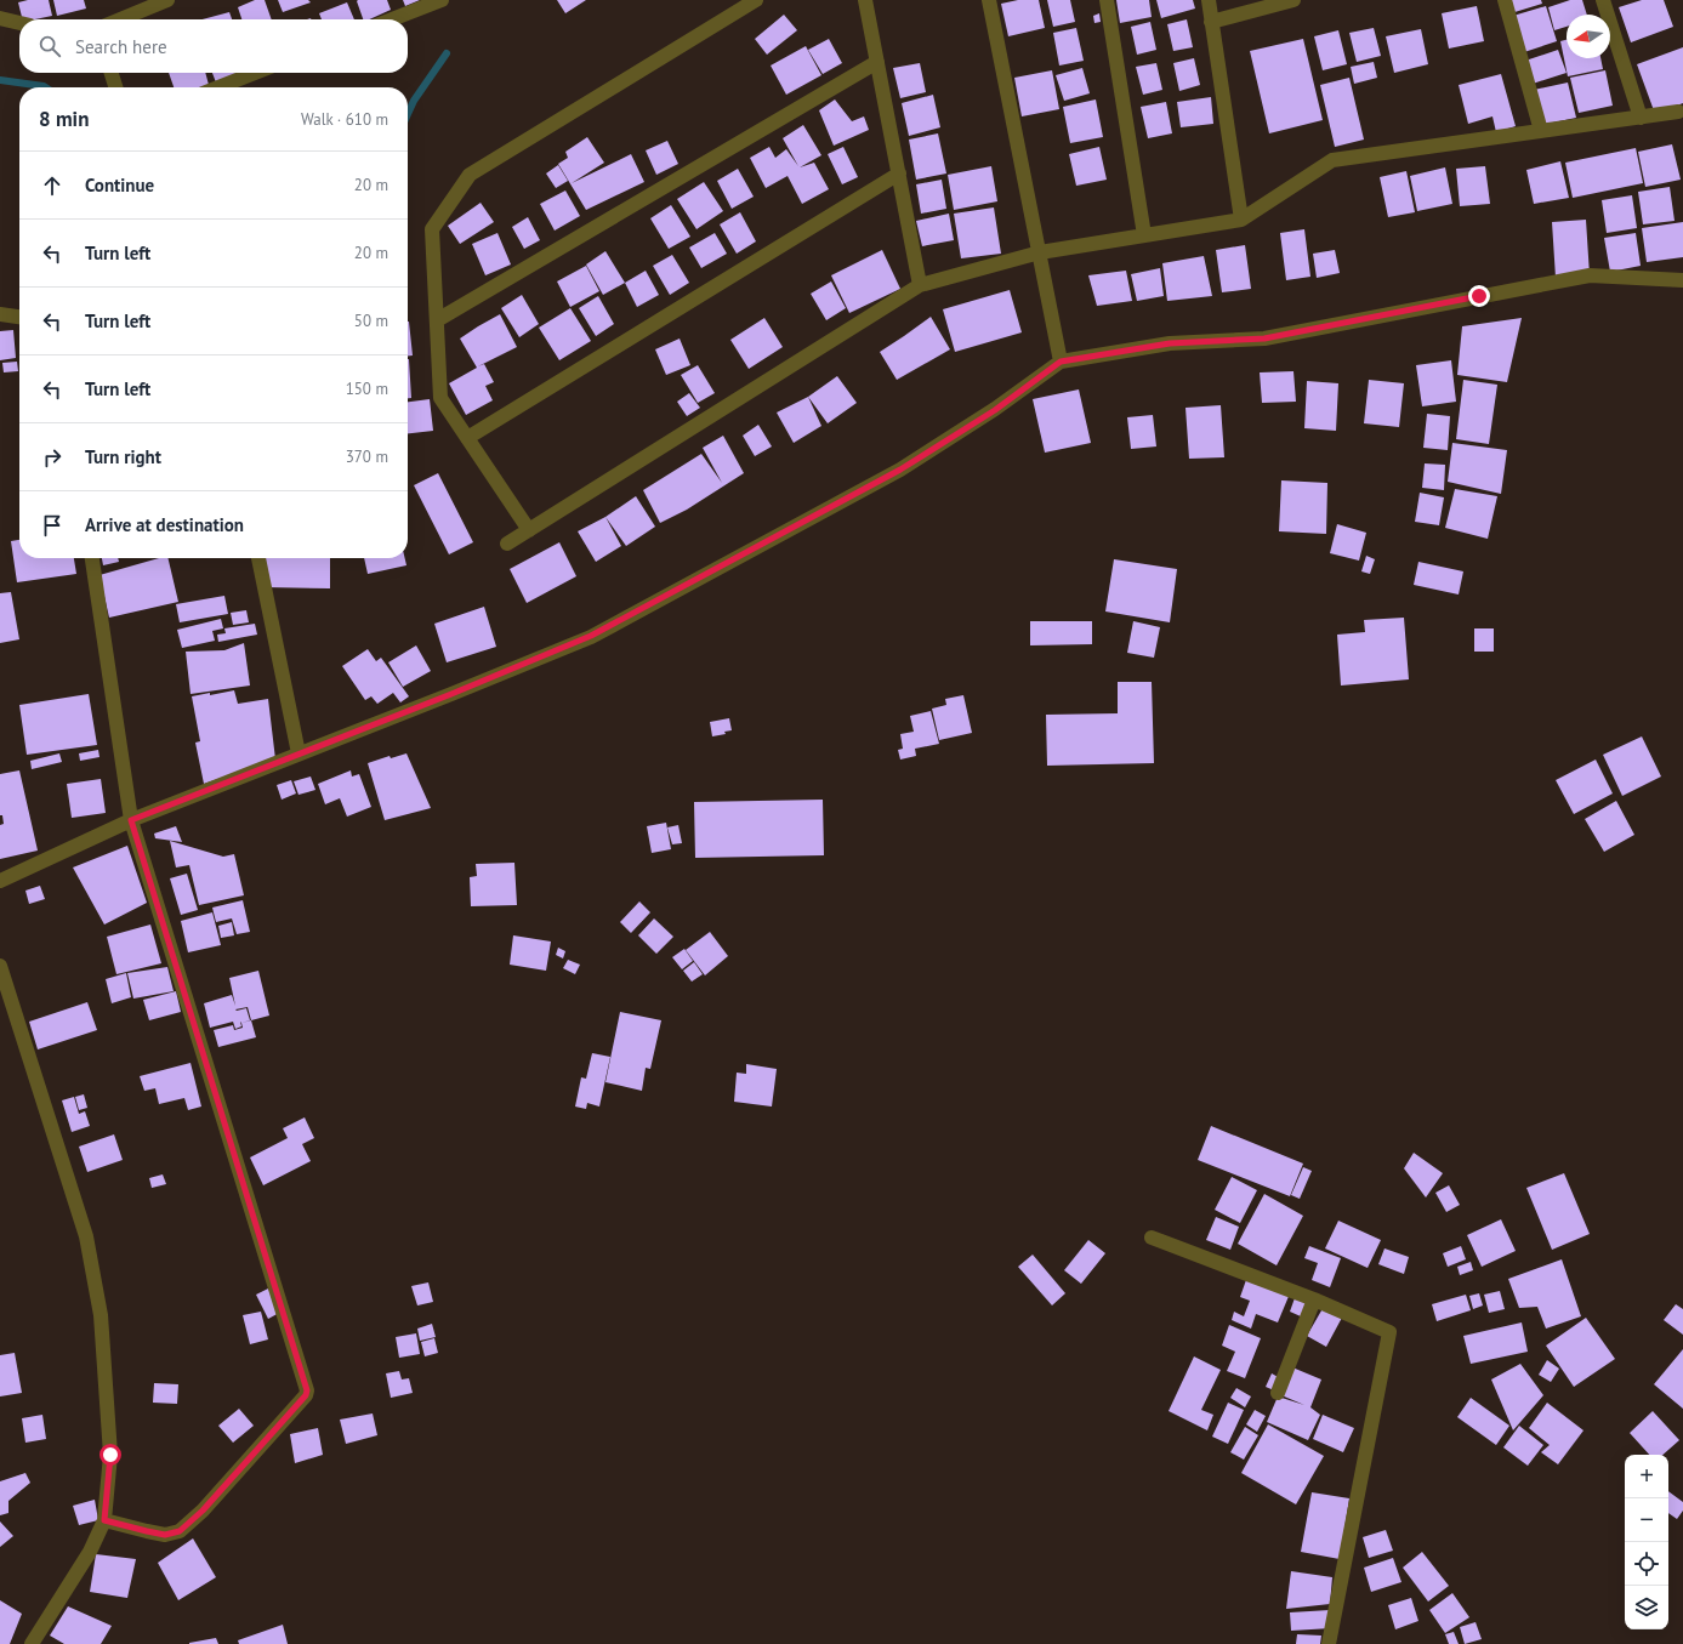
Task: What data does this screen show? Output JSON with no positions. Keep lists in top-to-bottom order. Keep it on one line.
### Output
{"north":"left","page":{"search":"Search here","heading":["8 min","Walk · 610 m"],"list":[["Continue","20 m"],["Turn left","20 m"],["Turn left","50 m"],["Turn left","150 m"],["Turn right","370 m"],"Arrive at destination"],"map_buttons":["+","−"]}}
